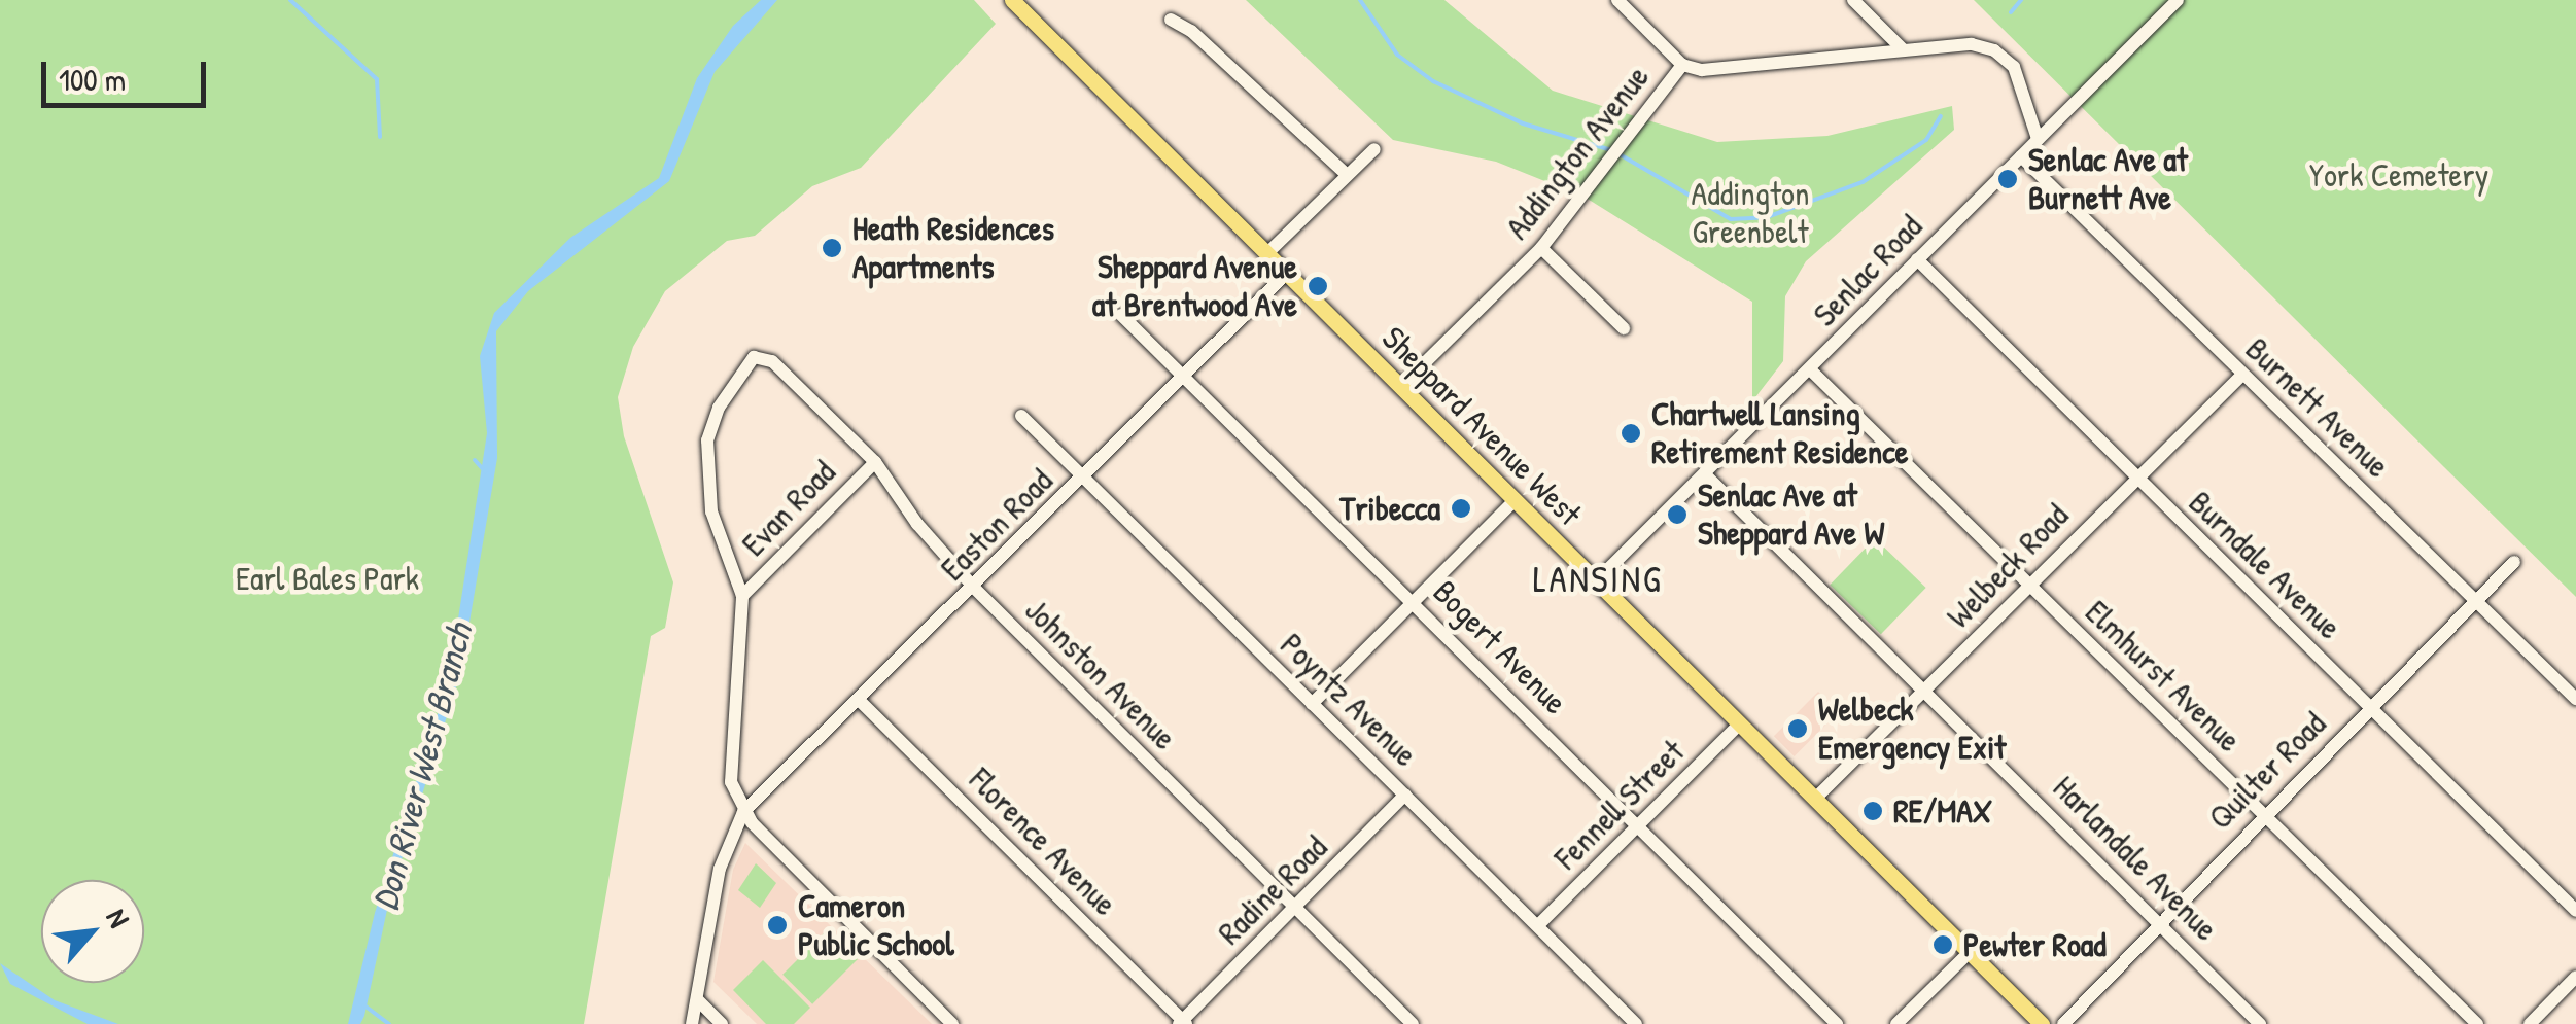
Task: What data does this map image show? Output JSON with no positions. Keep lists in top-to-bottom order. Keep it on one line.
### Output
{"streets":{"main road":["Sheppard Avenue West"],"street":["Addington Avenue","Senlac Road","Burnett Avenue","Evan Road","Easton Road","Burndale Avenue","Welbeck Road","Bogert Avenue","Johnston Avenue","Elmhurst Avenue","Poyntz Avenue","Quilter Road","Fennell Street","Florence Avenue","Harlandale Avenue","Radine Road"]},"crossings":[["Addington Avenue","Sheppard Avenue West"],["Senlac Road","Burnett Avenue"],["Senlac Road","Sheppard Avenue West"],["Senlac Road","Burndale Avenue"],["Senlac Road","Elmhurst Avenue"],["Senlac Road","Harlandale Avenue"],["Burnett Avenue","Welbeck Road"],["Burnett Avenue","Quilter Road"],["Sheppard Avenue West","Easton Road"],["Sheppard Avenue West","Welbeck Road"],["Sheppard Avenue West","Fennell Street"],["Evan Road","Johnston Avenue"],["Easton Road","Bogert Avenue"],["Easton Road","Johnston Avenue"],["Easton Road","Poyntz Avenue"],["Easton Road","Florence Avenue"],["Burndale Avenue","Welbeck Road"],["Burndale Avenue","Quilter Road"],["Welbeck Road","Elmhurst Avenue"],["Welbeck Road","Harlandale Avenue"],["Bogert Avenue","Fennell Street"],["Johnston Avenue","Radine Road"],["Elmhurst Avenue","Quilter Road"],["Poyntz Avenue","Fennell Street"],["Poyntz Avenue","Radine Road"],["Quilter Road","Harlandale Avenue"],["Florence Avenue","Radine Road"]],"districts":["LANSING"],"water":["Don River West Branch"],"parks":["York Cemetery","Addington Greenbelt","Earl Bales Park"],"places":["Senlac Ave at Burnett Ave","Heath Residences Apartments","Sheppard Avenue at Brentwood Ave","Chartwell Lansing Retirement Residence","Tribecca","Senlac Ave at Sheppard Ave W","Welbeck Emergency Exit","RE/MAX","Cameron Public School","Pewter Road"],"scale_bar":"100 m","north":"top right"}
